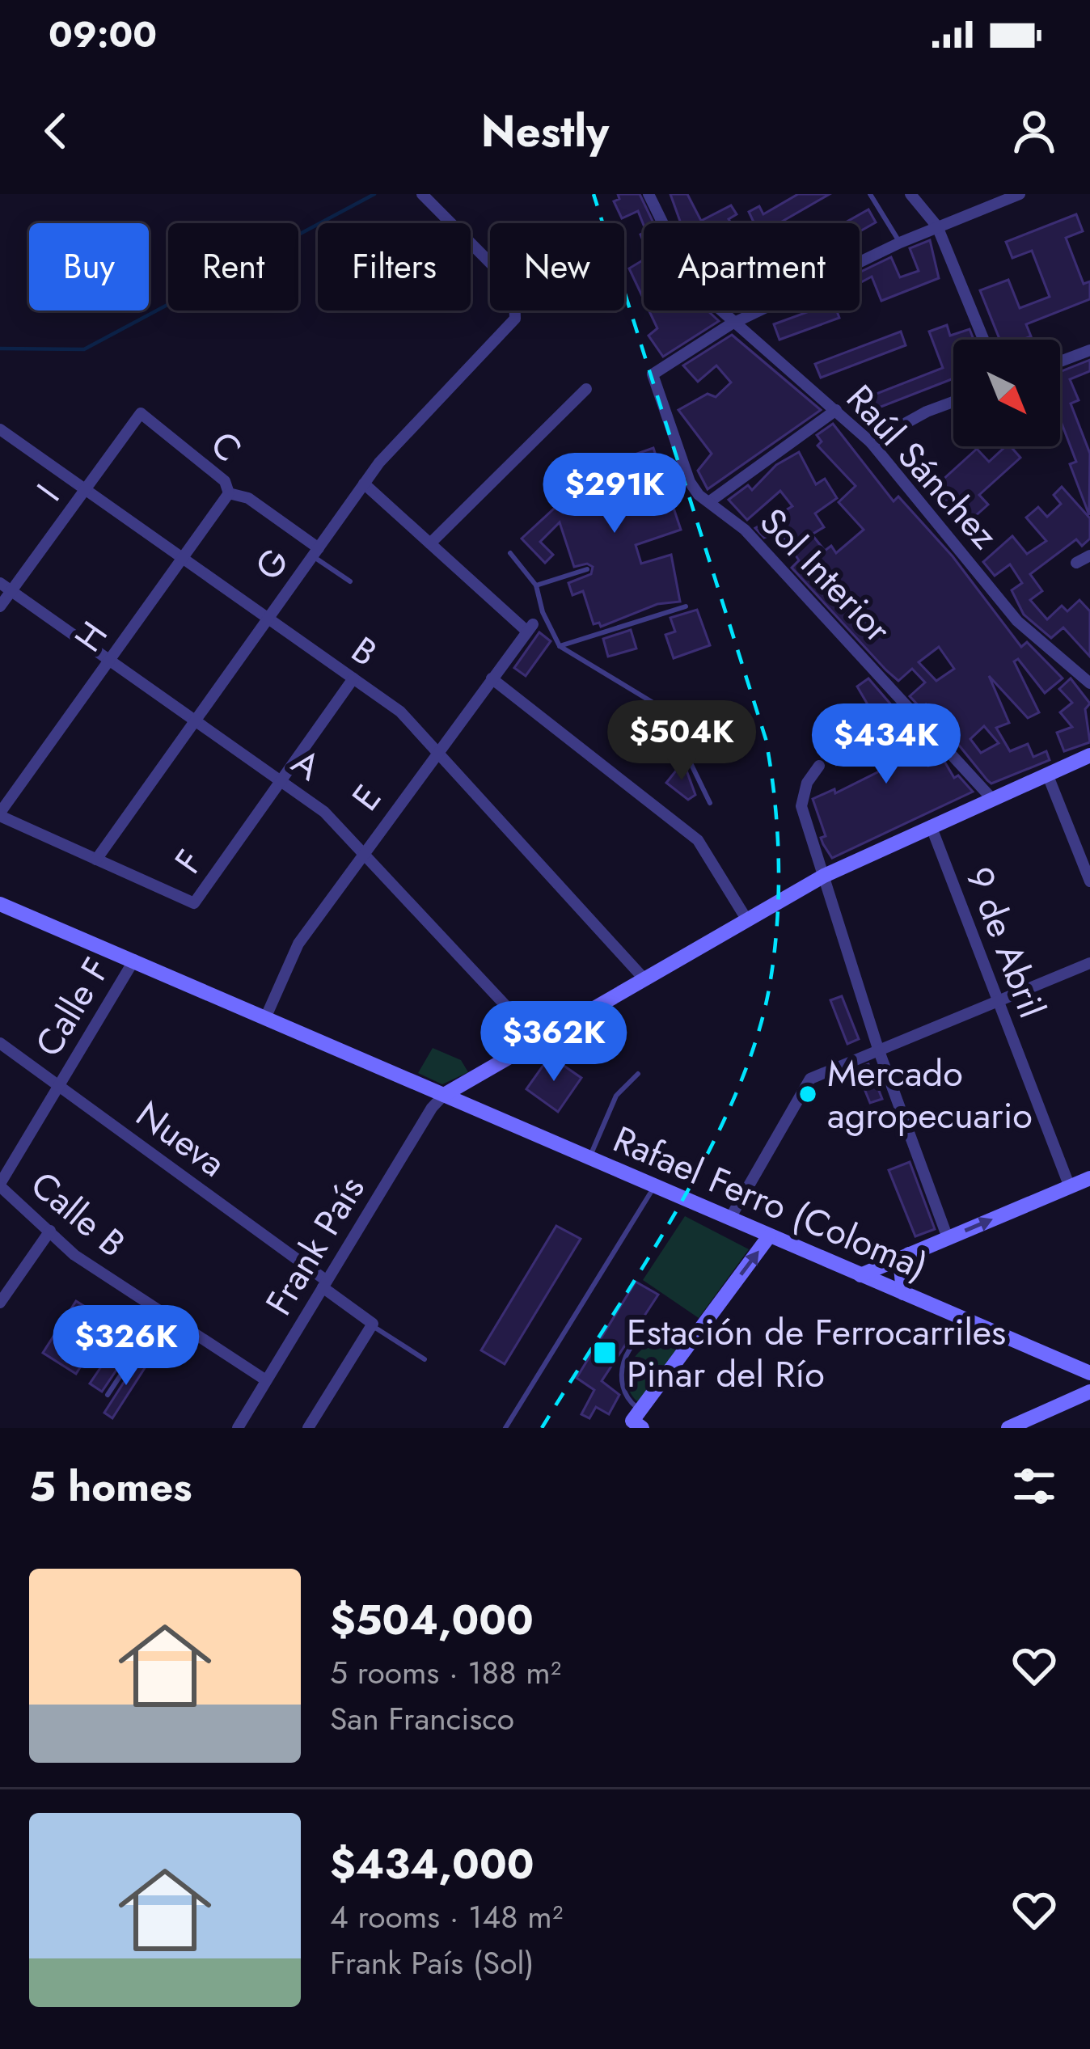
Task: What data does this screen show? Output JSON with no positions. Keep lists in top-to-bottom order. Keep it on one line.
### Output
{"streets":{"main road":["Rafael Ferro (Coloma)"],"street":["C","Raúl Sánchez","I","G","Sol Interior","H","B","A","E","F","9 de Abril","Calle F","Nueva","Calle B","Frank País"]},"crossings":[["C","I"],["C","G"],["C","H"],["Raúl Sánchez","Sol Interior"],["I","B"],["I","A"],["G","B"],["G","A"],["G","F"],["H","B"],["H","A"],["H","F"],["B","E"],["B","F"],["A","E"],["A","F"],["E","Rafael Ferro (Coloma)"],["Calle F","Nueva"],["Calle F","Rafael Ferro (Coloma)"],["Calle F","Calle B"],["Nueva","Frank País"],["Rafael Ferro (Coloma)","Frank País"],["Calle B","Frank País"]],"places":{"other":["Mercado agropecuario"],"transit":["Estación de Ferrocarriles Pinar del Río"]},"north":"bottom right","page":{"status":"09:00","header":"Nestly","chip":["Buy","Rent","Filters","New","Apartment"],"price":["$291K","$504K","$434K","$362K","$326K"],"heading":"5 homes","list":[{"name":"$504,000","note":"5 rooms · 188 m² · San Francisco"},{"name":"$434,000","note":"4 rooms · 148 m² · Frank País (Sol)"}]}}
